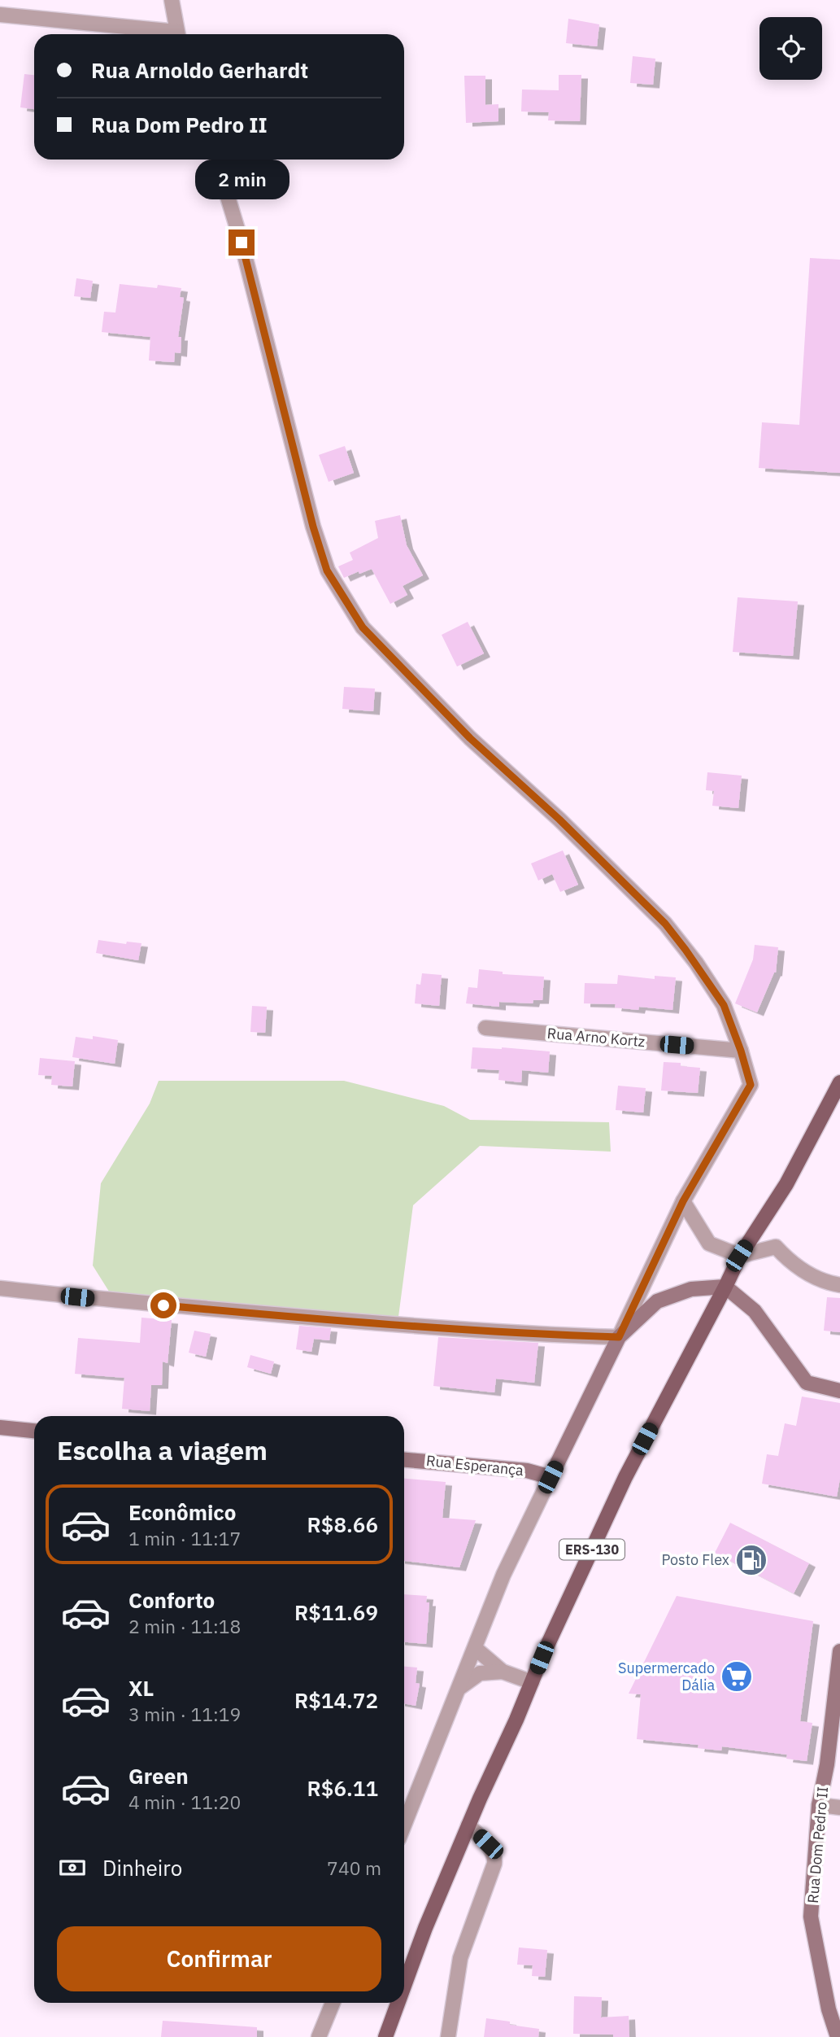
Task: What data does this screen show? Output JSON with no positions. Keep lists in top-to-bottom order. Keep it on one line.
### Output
{"streets":{"main road":["ERS-130"],"street":["Rua Arno Kortz","Rua Esperança","Rua Dom Pedro II"]},"places":{"fuel station":["Posto Flex"],"supermarket":["Supermercado Dália"]},"page":{"banner":["Rua Arnoldo Gerhardt","Rua Dom Pedro II"],"bubble":"2 min","heading":"Escolha a viagem","list":[{"name":"Econômico","note":"1 min · 11:17","value":"R$8.66"},{"name":"Conforto","note":"2 min · 11:18","value":"R$11.69"},{"name":"XL","note":"3 min · 11:19","value":"R$14.72"},{"name":"Green","note":"4 min · 11:20","value":"R$6.11"}],"pay":["Dinheiro","740 m"],"buttons":"Confirmar"}}
